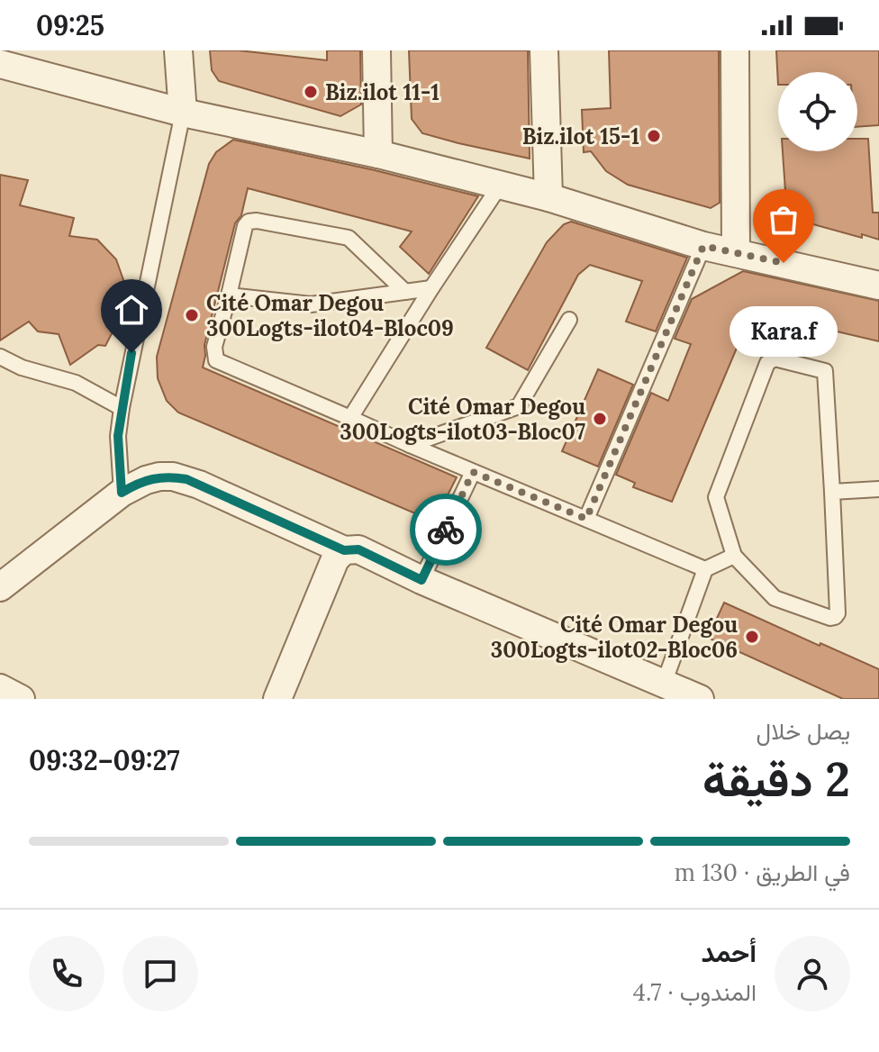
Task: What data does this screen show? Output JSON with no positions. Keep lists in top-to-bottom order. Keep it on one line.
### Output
{"places":["Biz.ilot 11-1","Biz.ilot 15-1","Kara.f","Cité Omar Degou 300Logts-ilot04-Bloc09","Cité Omar Degou 300Logts-ilot03-Bloc07","Cité Omar Degou 300Logts-ilot02-Bloc06"],"page":{"status":"09:25","bubble":"Kara.f","heading":["2 دقيقة","يصل خلال","09:27–09:32"],"panel":["أحمد","المندوب · 4.7"],"bar":"في الطريق · 130 m"}}
